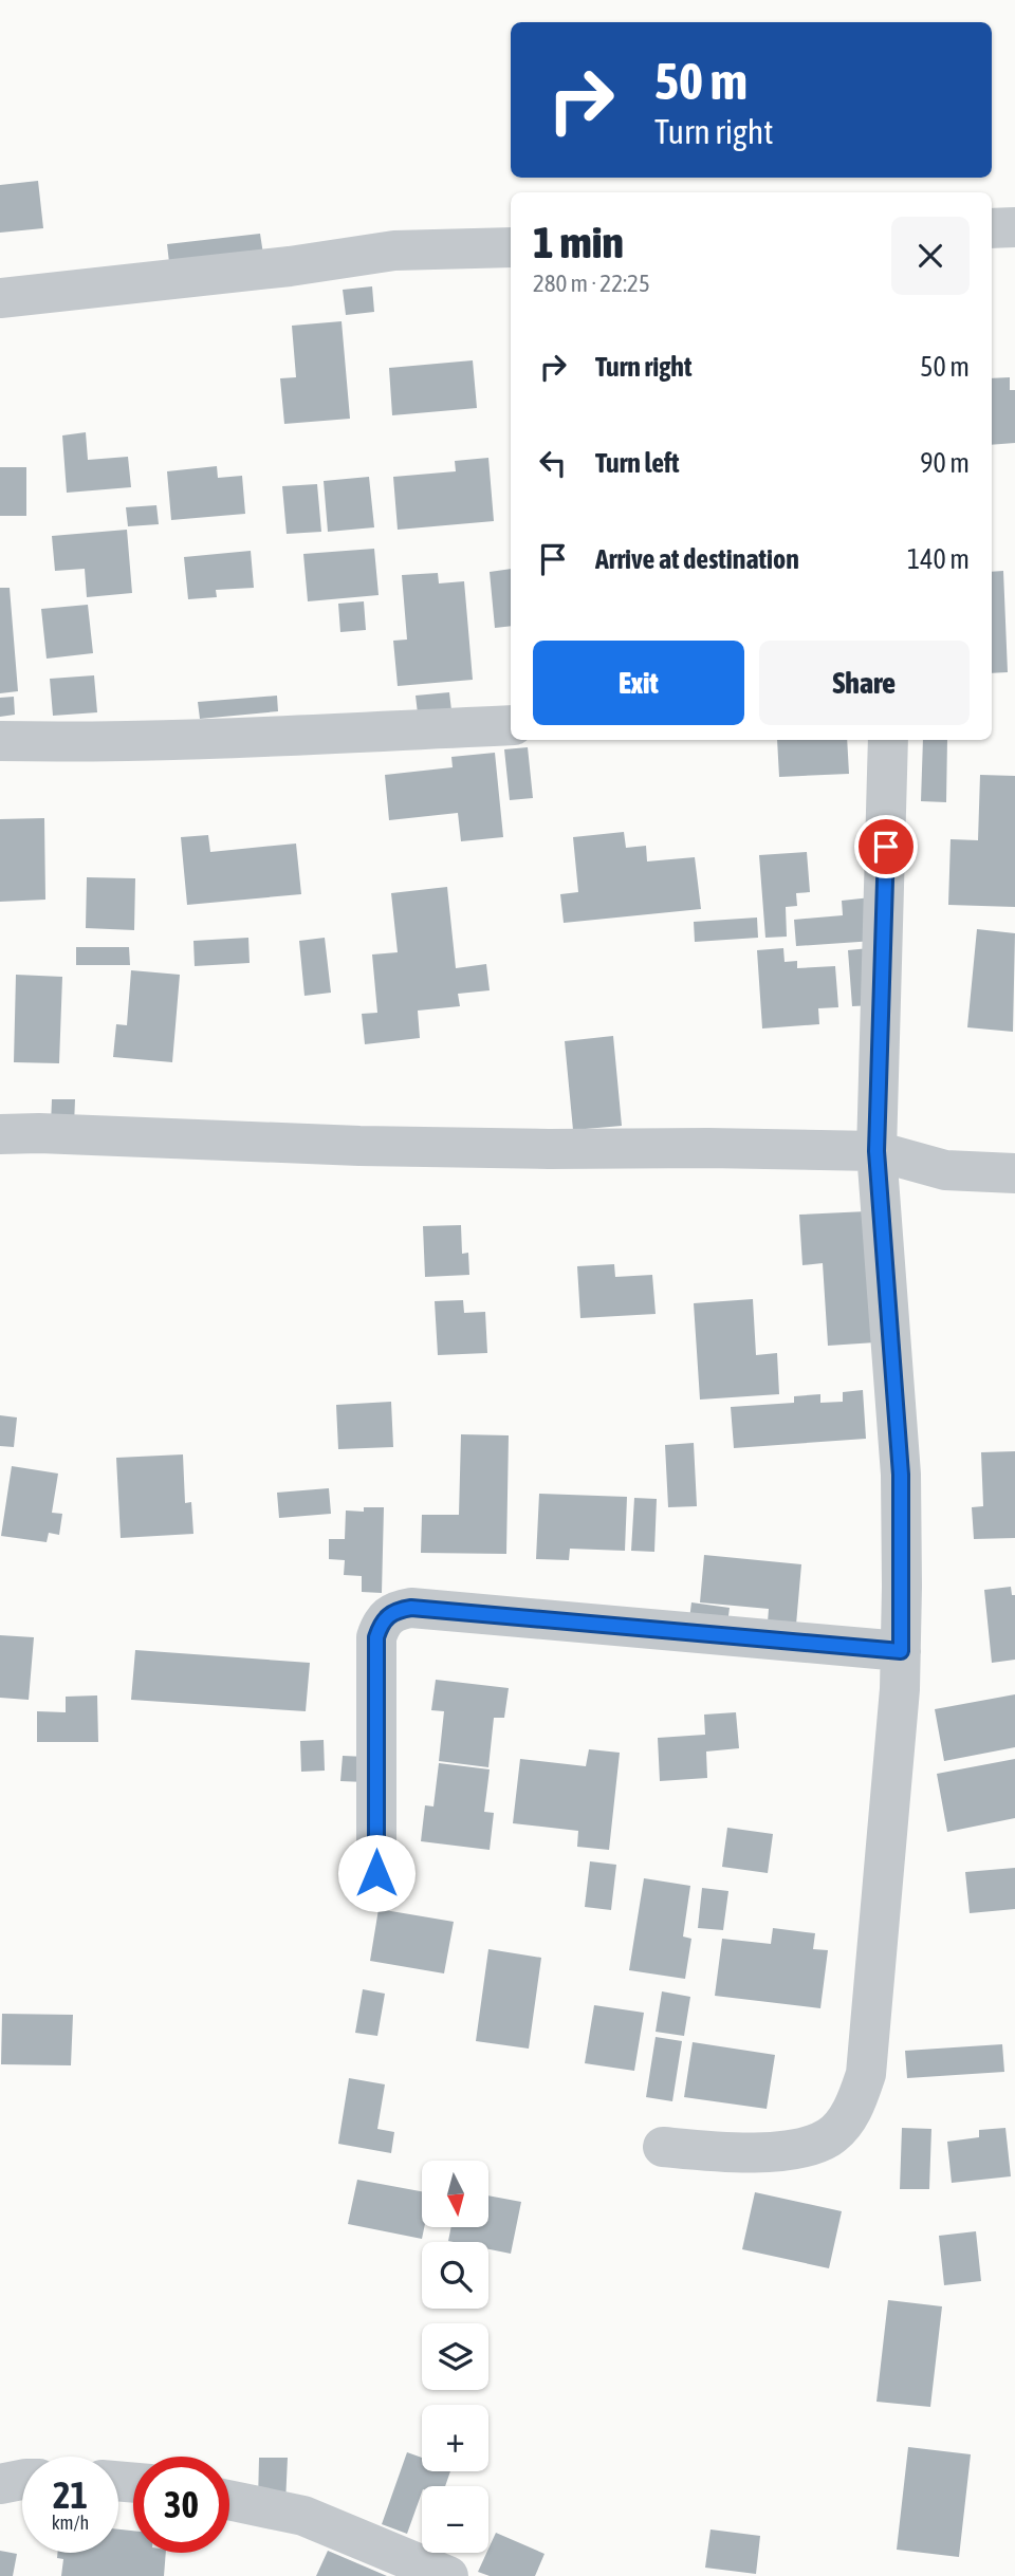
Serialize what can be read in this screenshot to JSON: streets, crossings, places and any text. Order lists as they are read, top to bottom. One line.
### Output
{"north":"bottom","page":{"turn":["50 m","Turn right"],"heading":["1 min","280 m · 22:25"],"list":[{"name":"Turn right","value":"50 m"},{"name":"Turn left","value":"90 m"},{"name":"Arrive at destination","value":"140 m"}],"buttons":["Exit","Share"],"map_buttons":["+","−"],"speed":"21 km/h","limit":"30"}}
